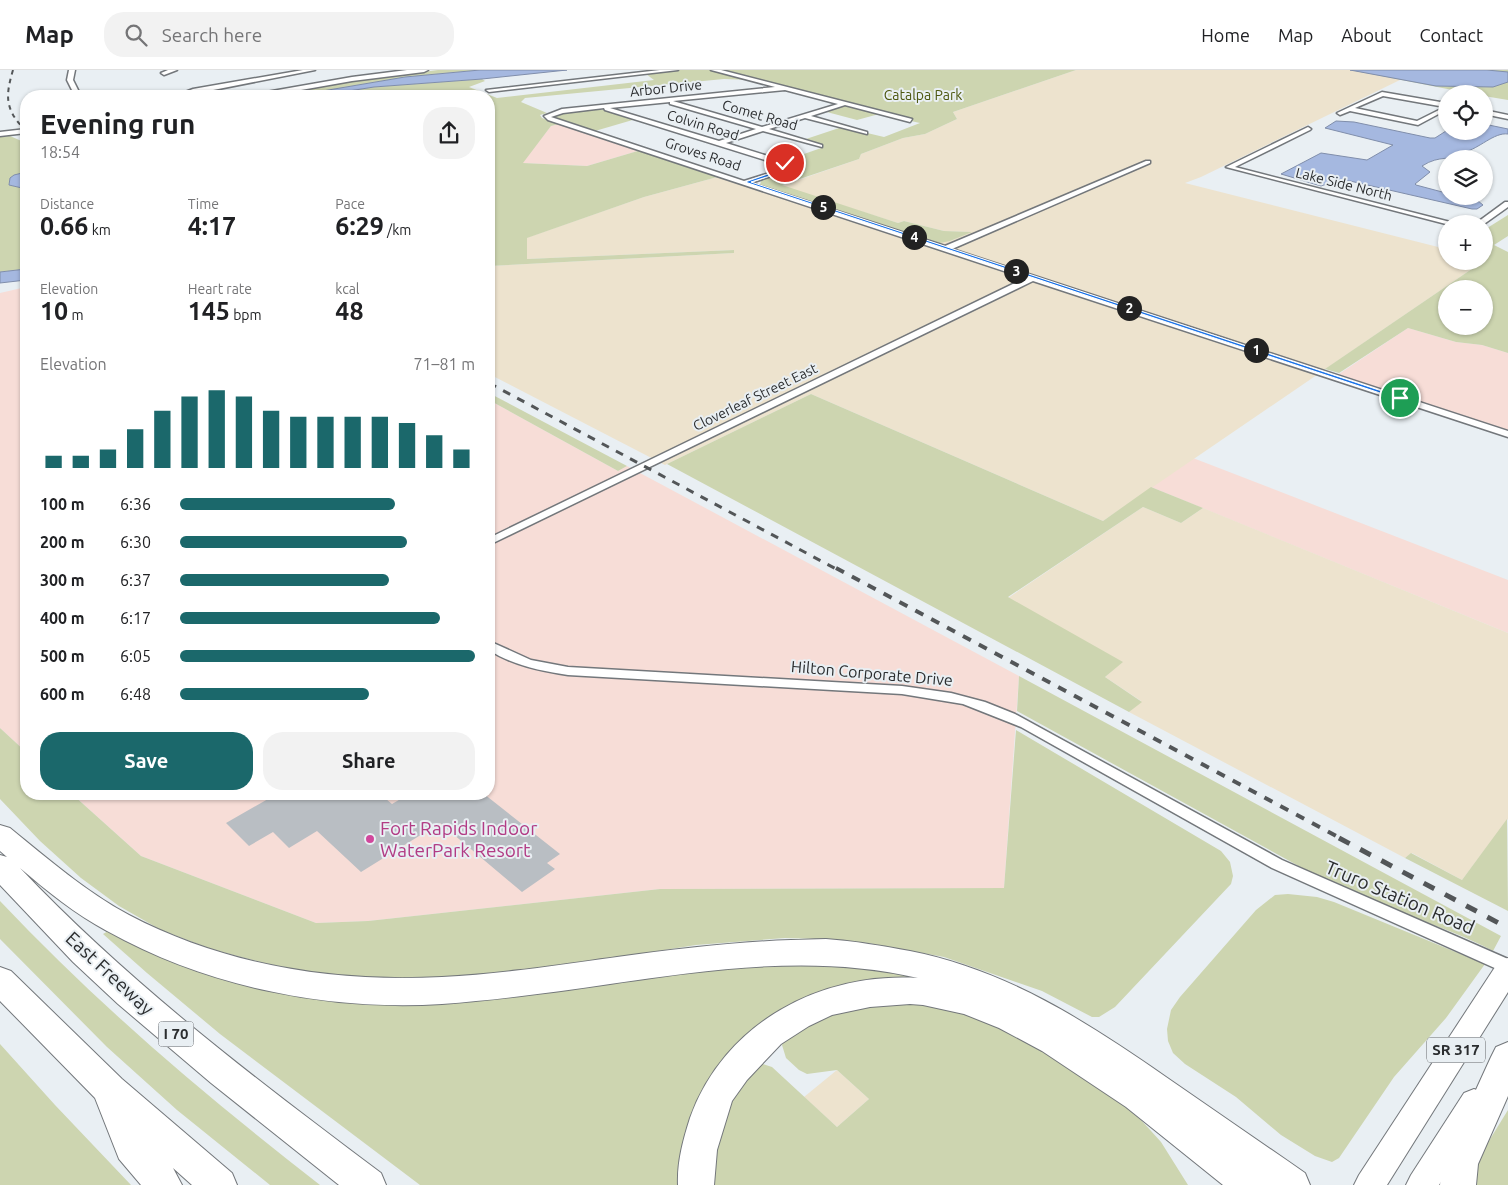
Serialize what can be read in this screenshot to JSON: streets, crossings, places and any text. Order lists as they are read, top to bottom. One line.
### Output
{"streets":{"highway":["East Freeway","I 70"],"main road":["SR 317"],"street":["Arbor Drive","Comet Road","Colvin Road","Groves Road","Lake Side North","Cloverleaf Street East","Hilton Corporate Drive","Truro Station Road"]},"crossings":[["Arbor Drive","Comet Road"],["Arbor Drive","Colvin Road"],["Arbor Drive","Groves Road"],["Colvin Road","Groves Road"],["Groves Road","Cloverleaf Street East"],["Hilton Corporate Drive","Truro Station Road"],["Truro Station Road","SR 317"]],"parks":["Catalpa Park"],"places":["Fort Rapids Indoor WaterPark Resort"],"page":{"header":"Map","search":"Search here","nav":["Home","Map","About","Contact"],"map_buttons":["+","−"],"heading":["Evening run","18:54"],"stats":[["Distance","0.66 km"],["Time","4:17"],["Pace","6:29 /km"],["Elevation","10 m"],["Heart rate","145 bpm"],["kcal","48"]],"pins":["5","4","3","2","1"],"chart":["Elevation","71–81 m"],"list":[{"name":"100 m","note":"6:36"},{"name":"200 m","note":"6:30"},{"name":"300 m","note":"6:37"},{"name":"400 m","note":"6:17"},{"name":"500 m","note":"6:05"},{"name":"600 m","note":"6:48"}],"buttons":["Save","Share"]}}
